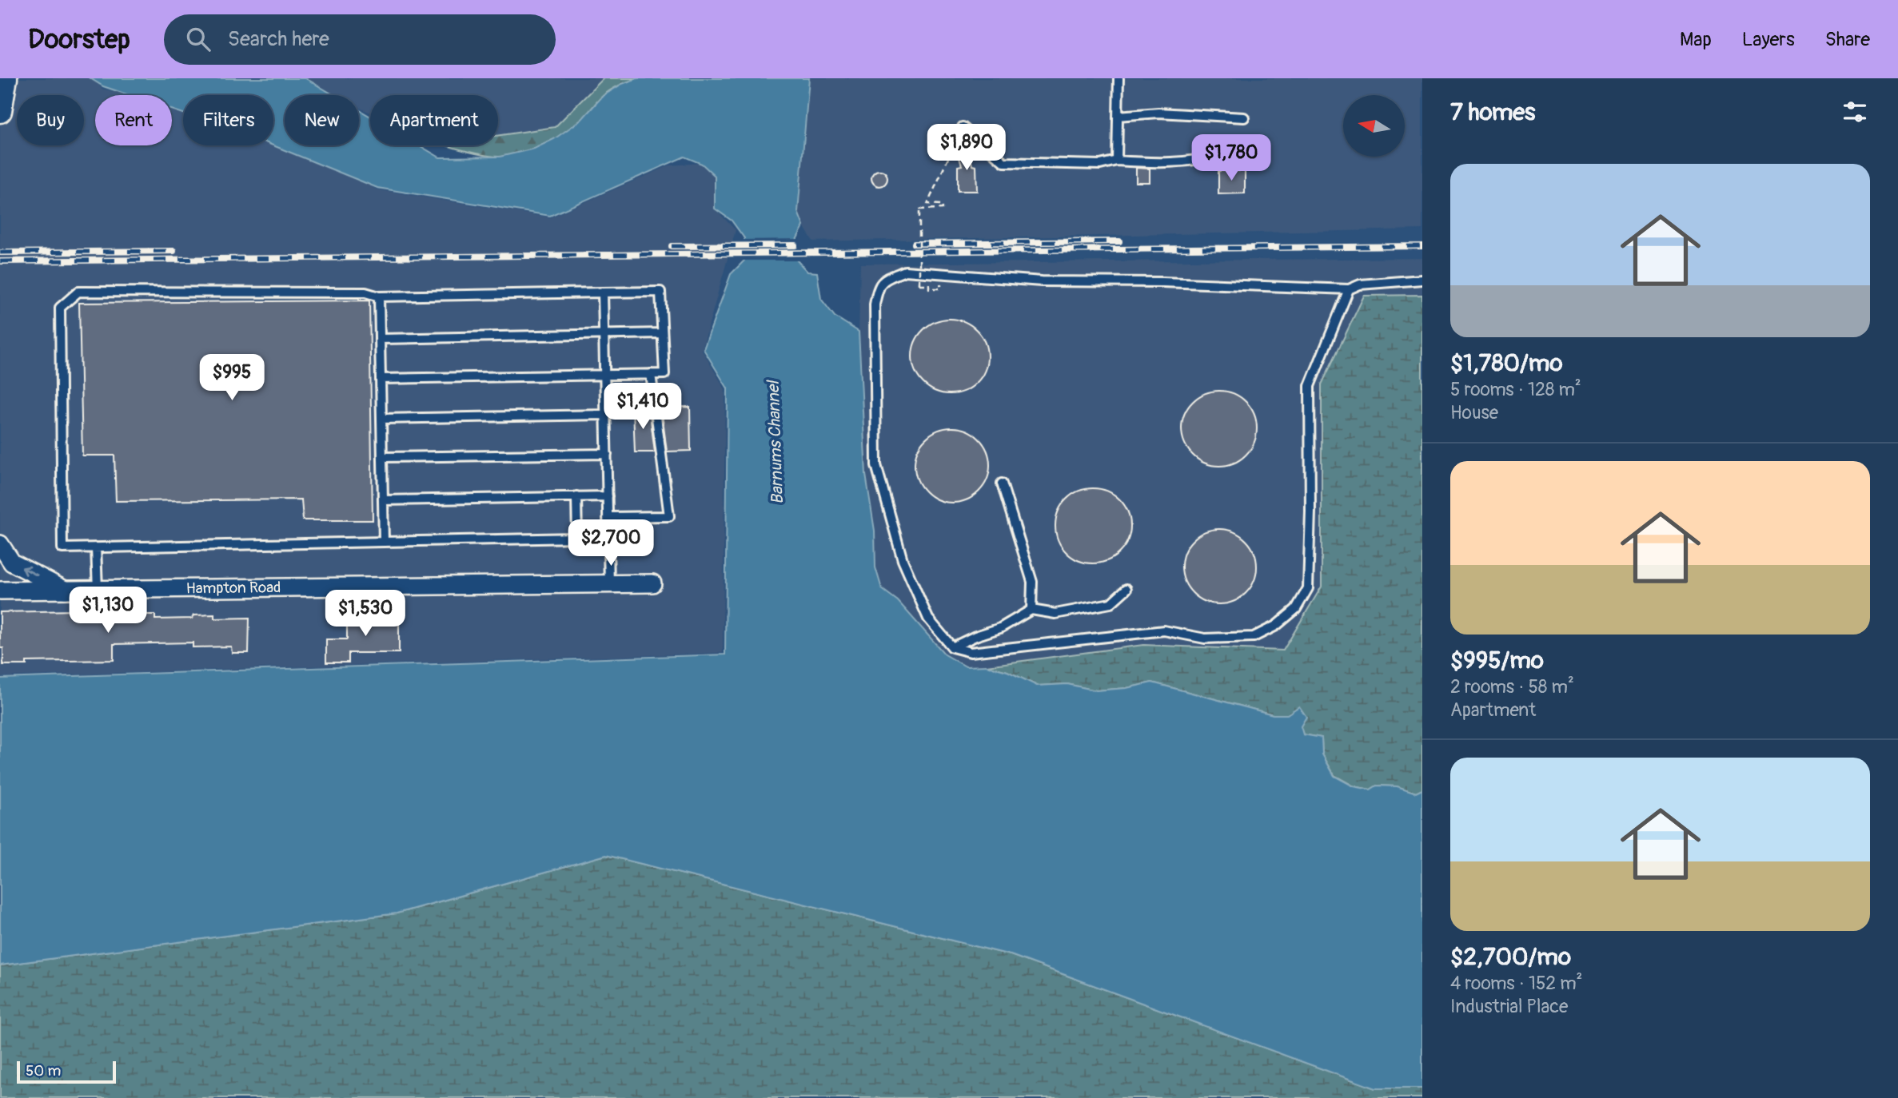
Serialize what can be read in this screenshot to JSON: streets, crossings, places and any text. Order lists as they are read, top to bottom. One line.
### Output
{"streets":{"street":["Hampton Road"]},"water":["Barnums Channel"],"scale_bar":"50 m","north":"left","page":{"header":"Doorstep","search":"Search here","nav":["Map","Layers","Share"],"heading":"7 homes","chip":["Buy","Rent","Filters","New","Apartment"],"price":["$1,890","$1,780","$995","$1,410","$2,700","$1,130","$1,530"],"list":[{"name":"$1,780/mo","note":"5 rooms · 128 m² · House"},{"name":"$995/mo","note":"2 rooms · 58 m² · Apartment"},{"name":"$2,700/mo","note":"4 rooms · 152 m² · Industrial Place"}],"scale":"50 m"}}
